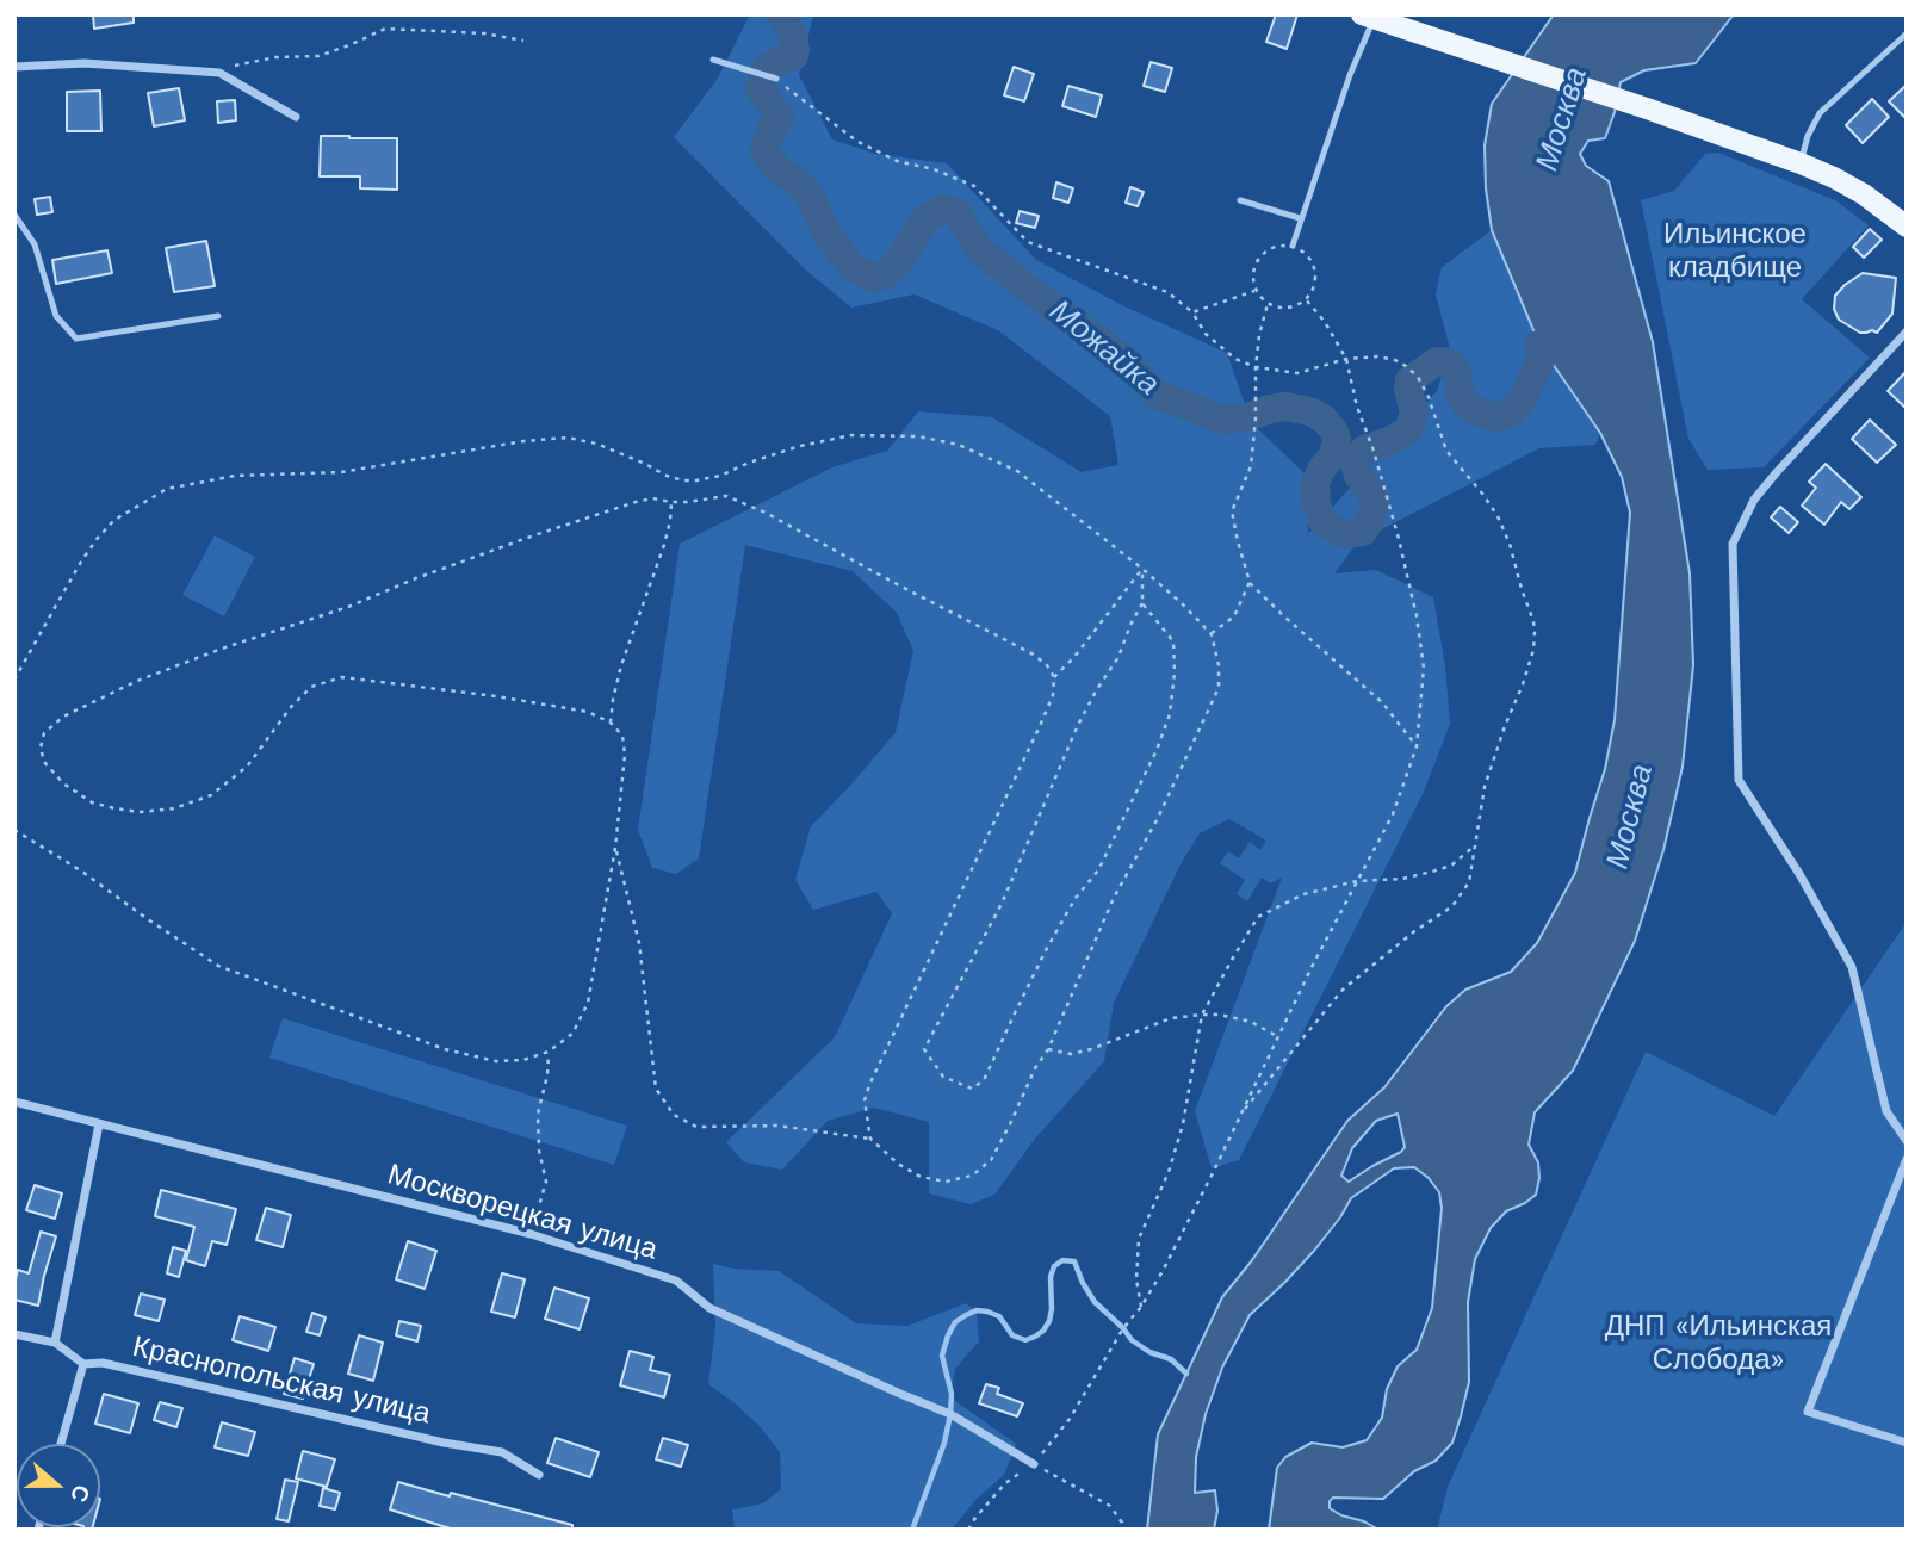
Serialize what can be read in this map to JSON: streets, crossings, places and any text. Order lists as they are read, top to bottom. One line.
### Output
{"streets":{"street":["Москворецкая улица","Краснопольская улица"]},"water":["Москва","Можайка"],"parks":["Ильинское кладбище","ДНП «Ильинская Слобода»"],"north":"right"}
